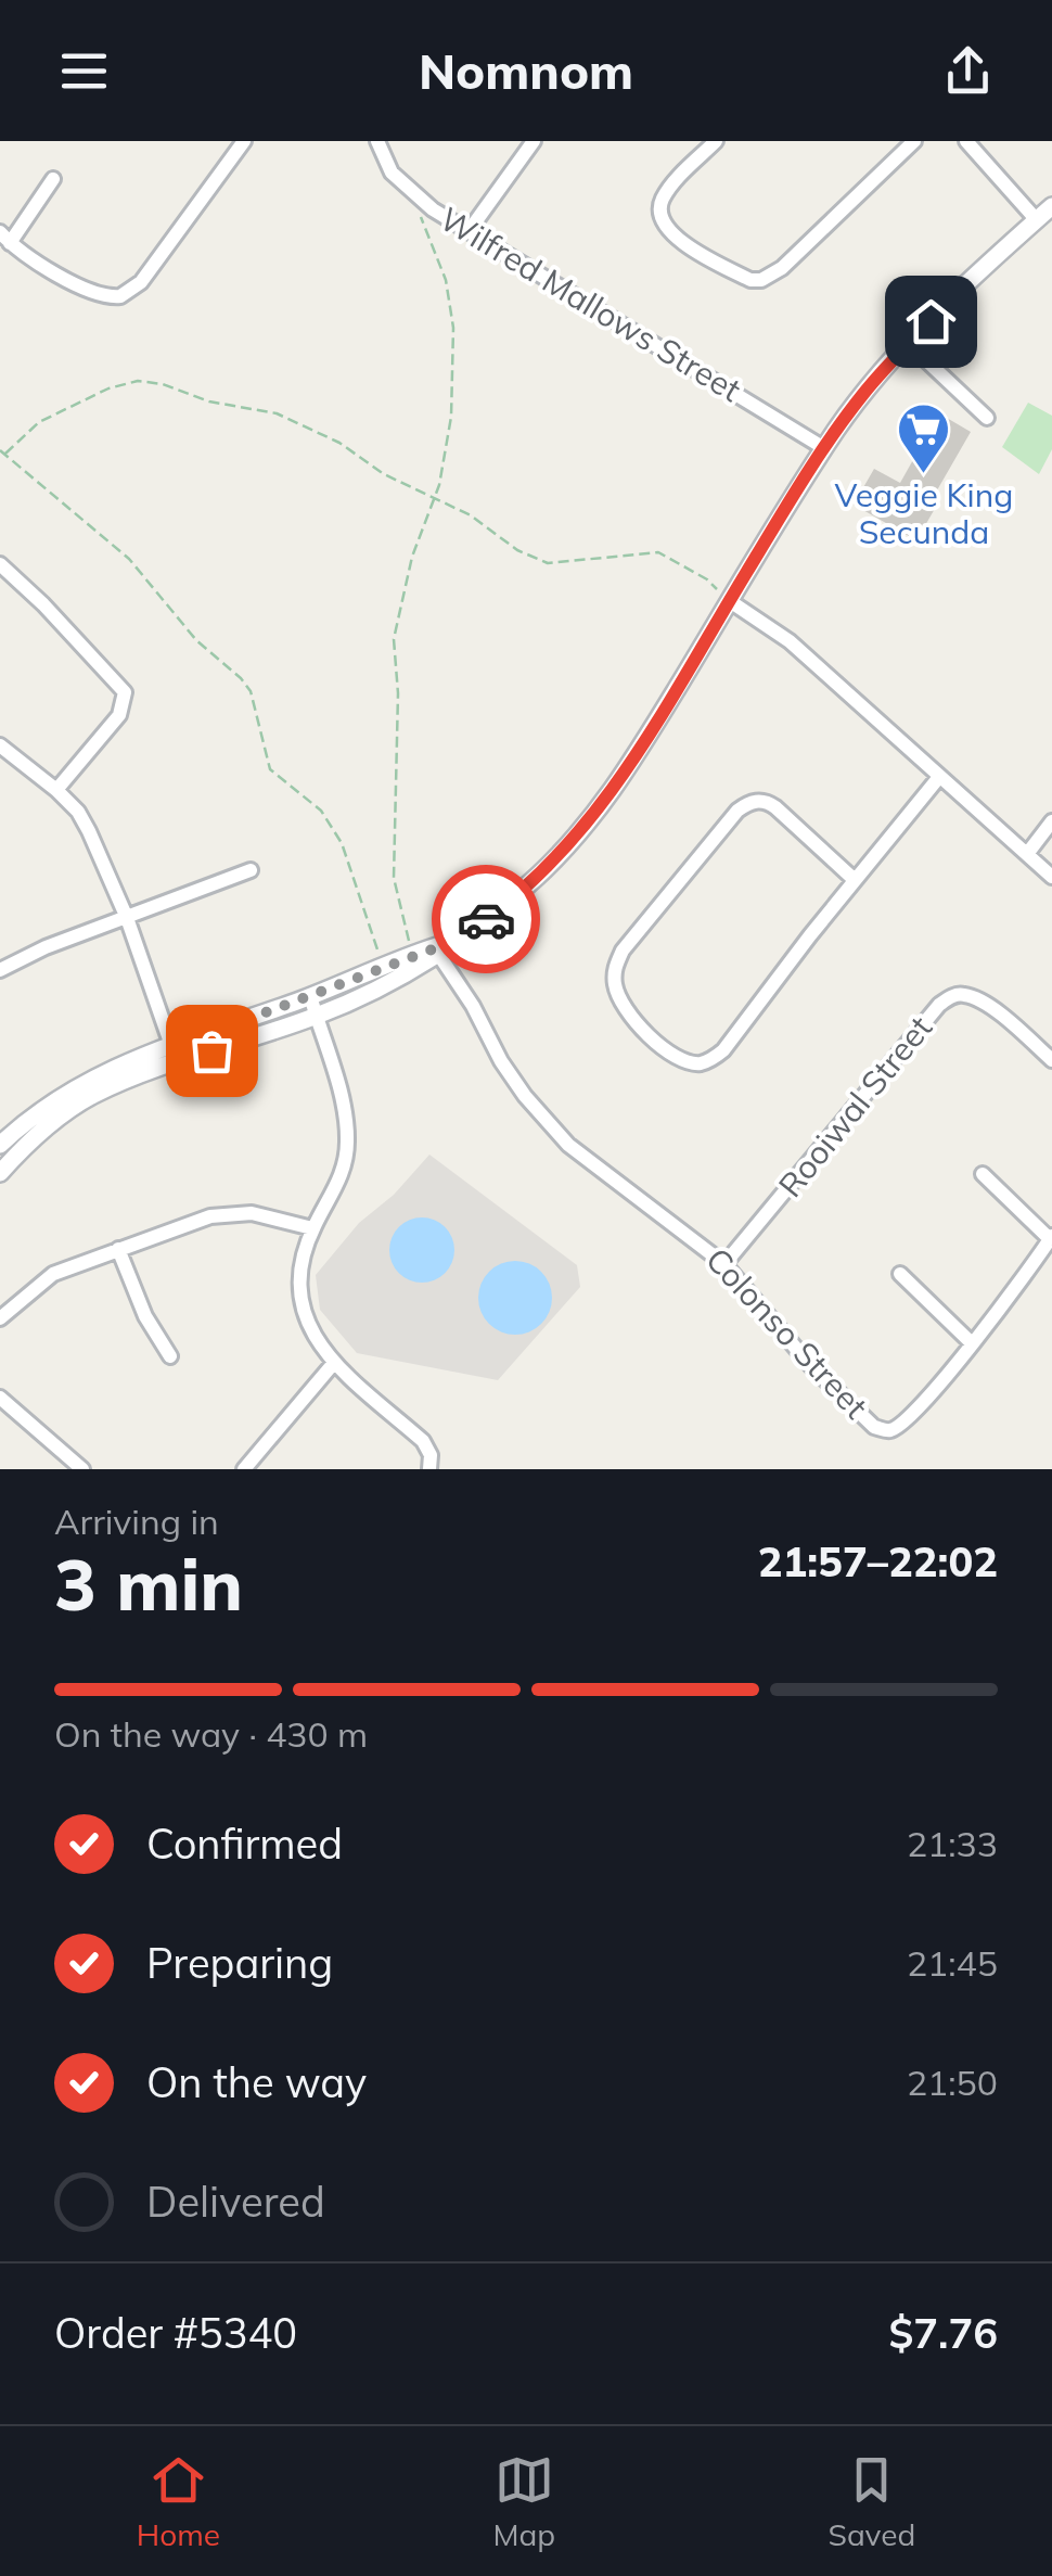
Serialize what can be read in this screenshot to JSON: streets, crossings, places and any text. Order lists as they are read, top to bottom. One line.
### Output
{"streets":{"street":["Wilfred Mallows Street","Rooiwal Street","Colonso Street"]},"crossings":[["Rooiwal Street","Colonso Street"]],"places":{"supermarket":["Veggie King Secunda"]},"page":{"header":"Nomnom","heading":["3 min","Arriving in","21:57–22:02"],"panel":["Order #5340","$7.76"],"bar":"On the way · 430 m","list":[["Confirmed","21:33"],["Preparing","21:45"],["On the way","21:50"],"Delivered"],"tabs":["Home","Map","Saved"]}}
